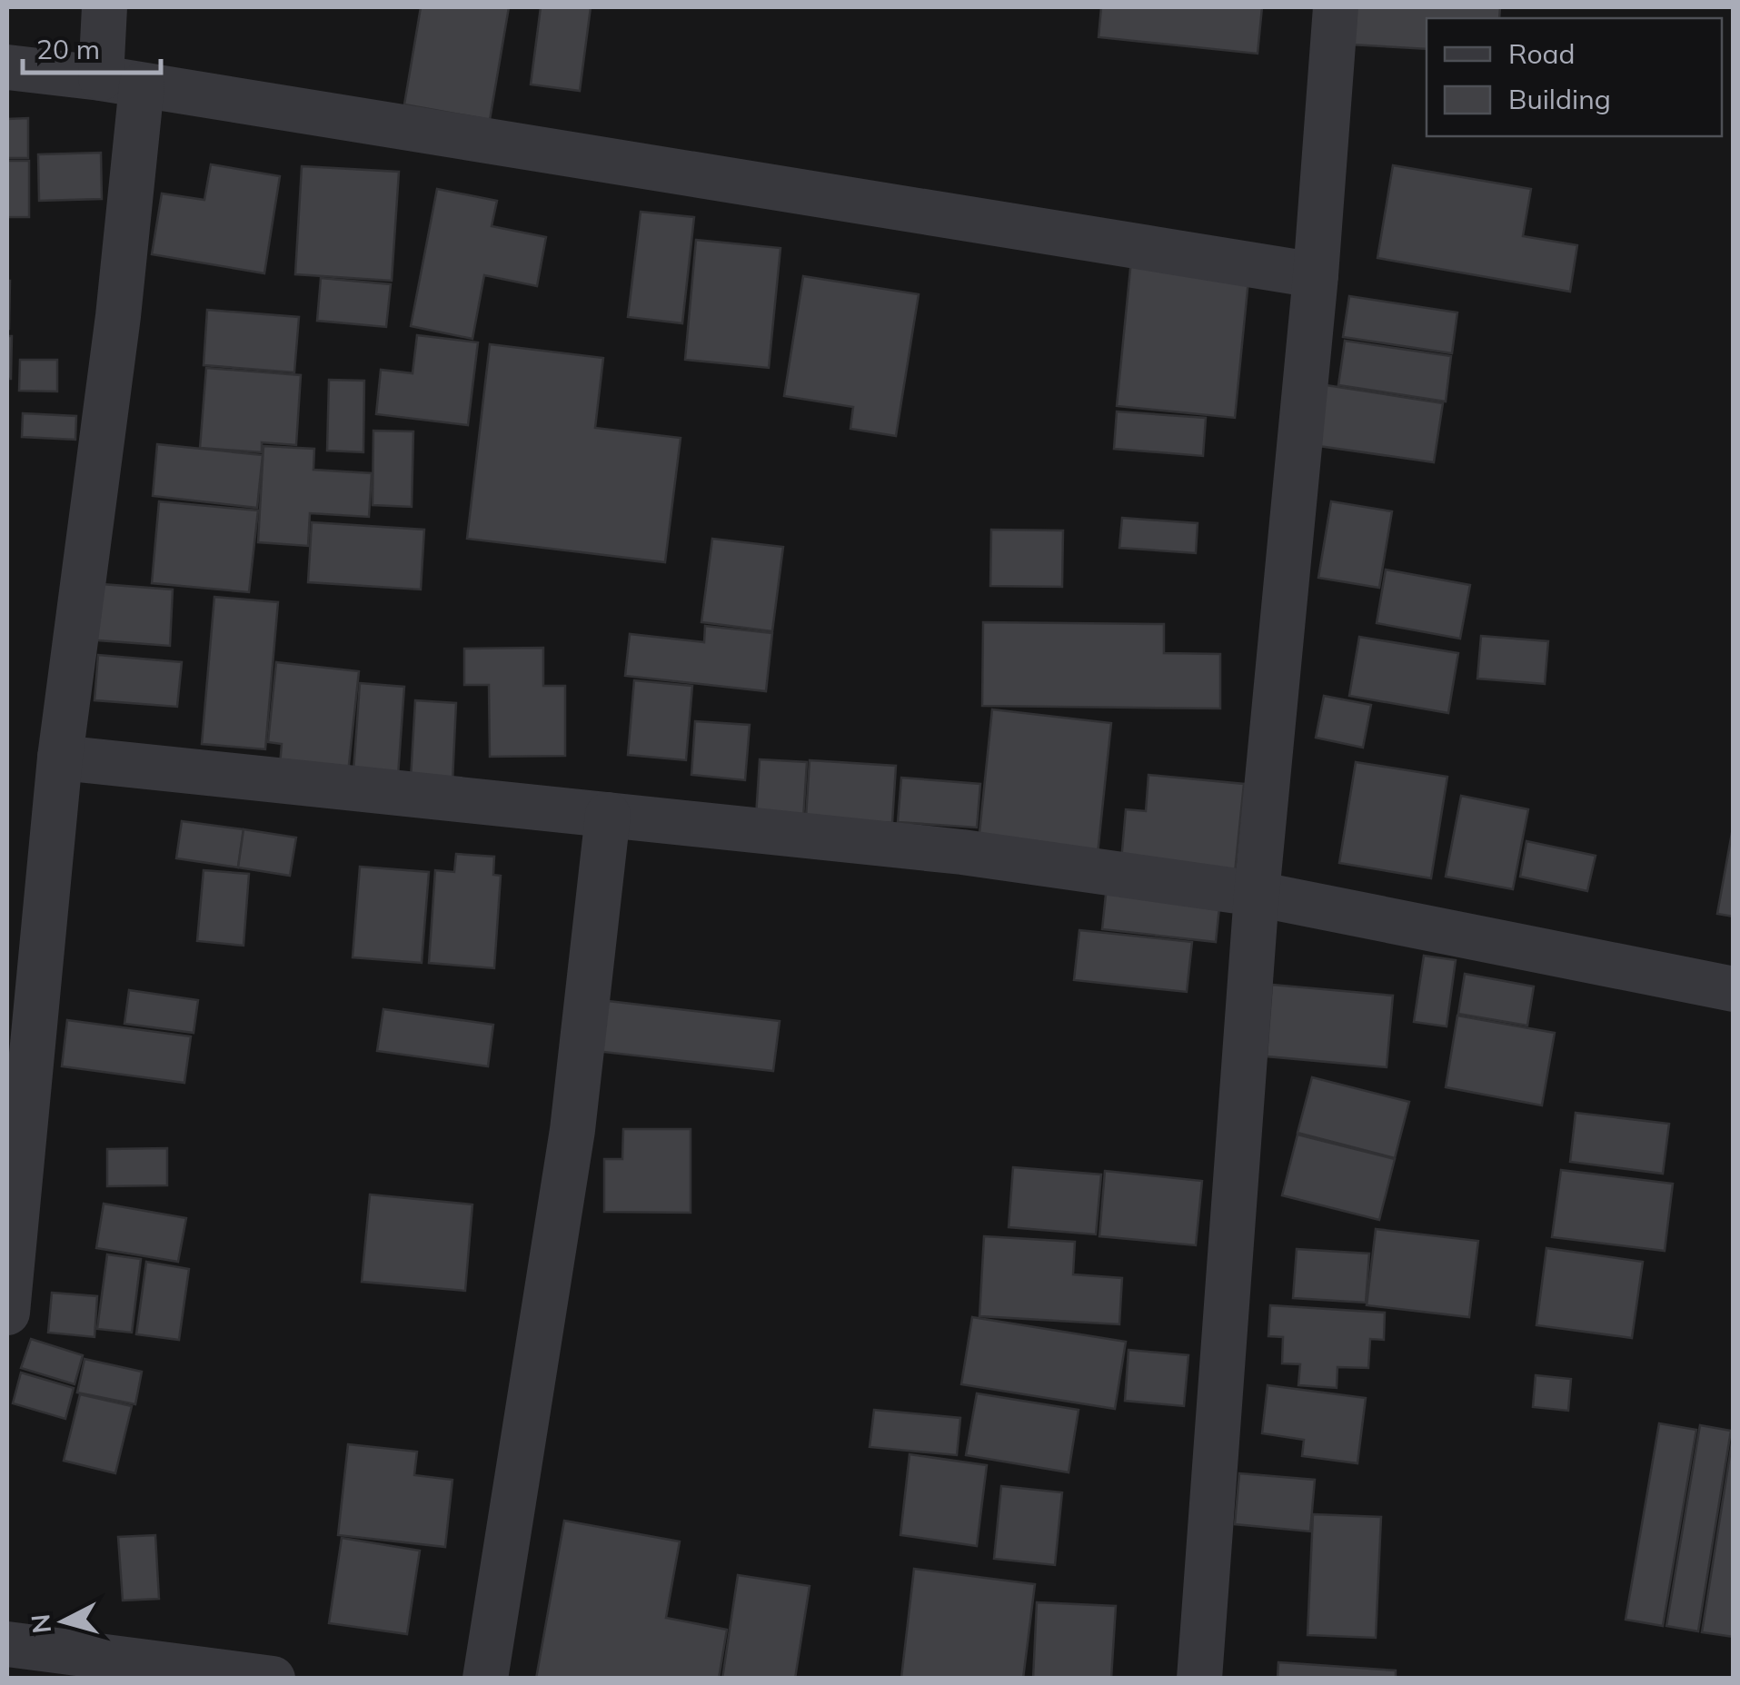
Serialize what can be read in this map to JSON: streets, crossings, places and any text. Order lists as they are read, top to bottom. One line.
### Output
{"legend":["Road","Building"],"scale_bar":"20 m","north":"left"}
